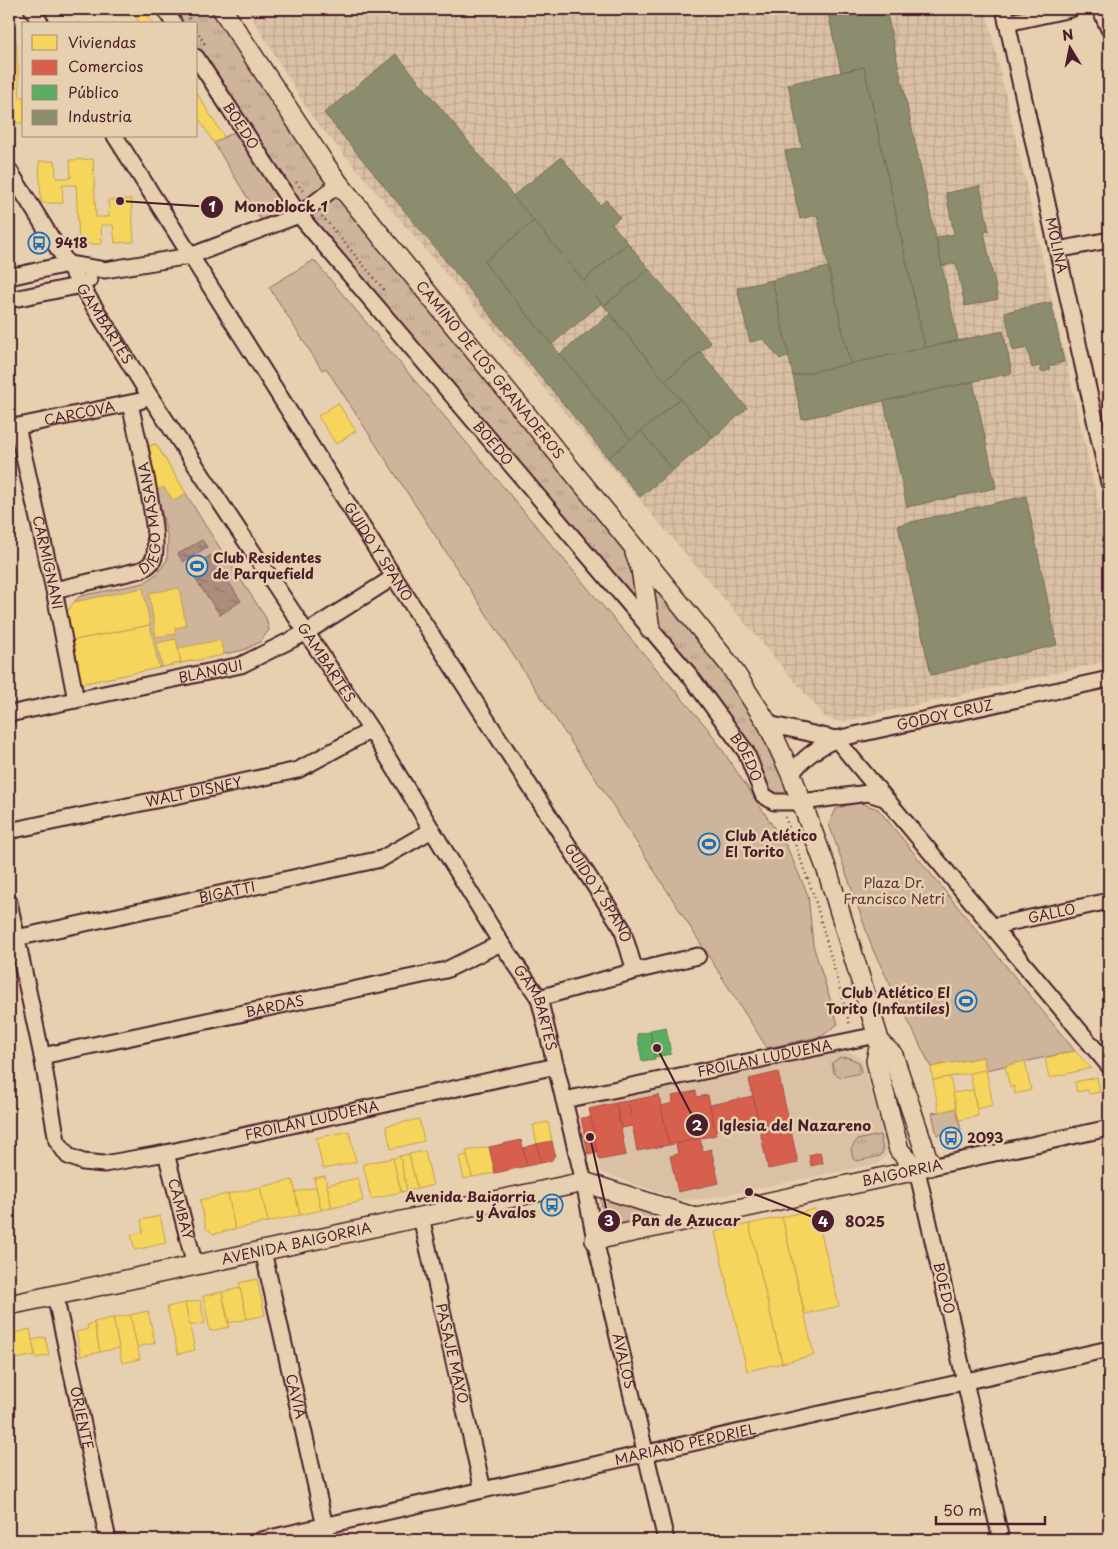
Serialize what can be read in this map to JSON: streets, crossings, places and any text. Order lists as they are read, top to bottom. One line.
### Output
{"streets":{"main road":["BOEDO","CAMINO DE LOS GRANADEROS","BAIGORRIA","AVENIDA BAIGORRIA"],"street":["MOLINA","GAMBARTES","CARCOVA","DIEGO MASANA","GUIDO Y SPANO","CARMIGNANI","BLANQUI","GODOY CRUZ","WALT DISNEY","BIGATTI","GALLO","BARDAS","FROILÁN LUDUEÑA","CAMBAY","PASAJE MAYO","ÁVALOS","CAVIA","ORIENTE","MARIANO PERDRIEL"]},"crossings":[["BOEDO","CAMINO DE LOS GRANADEROS"],["BOEDO","GODOY CRUZ"],["BOEDO","FROILÁN LUDUEÑA"],["BOEDO","BAIGORRIA"],["BOEDO","MARIANO PERDRIEL"],["GAMBARTES","CARCOVA"],["GAMBARTES","BLANQUI"],["GAMBARTES","WALT DISNEY"],["GAMBARTES","BIGATTI"],["GAMBARTES","BARDAS"],["GAMBARTES","FROILÁN LUDUEÑA"],["GAMBARTES","AVENIDA BAIGORRIA"],["GAMBARTES","ÁVALOS"],["CAMINO DE LOS GRANADEROS","GODOY CRUZ"],["CARCOVA","DIEGO MASANA"],["CARCOVA","CARMIGNANI"],["DIEGO MASANA","CARMIGNANI"],["GUIDO Y SPANO","BLANQUI"],["CARMIGNANI","BLANQUI"],["BARDAS","FROILÁN LUDUEÑA"],["FROILÁN LUDUEÑA","CAMBAY"],["BAIGORRIA","ÁVALOS"],["CAMBAY","AVENIDA BAIGORRIA"],["AVENIDA BAIGORRIA","PASAJE MAYO"],["AVENIDA BAIGORRIA","ÁVALOS"],["AVENIDA BAIGORRIA","CAVIA"],["AVENIDA BAIGORRIA","ORIENTE"],["PASAJE MAYO","MARIANO PERDRIEL"],["ÁVALOS","MARIANO PERDRIEL"],["CAVIA","MARIANO PERDRIEL"]],"parks":["Plaza Dr. Francisco Netri"],"places":{"other":["Monoblock 1","Iglesia del Nazareno","Pan de Azucar","8025"],"bus stop":["9418","2093","Avenida Baigorria y Ávalos"],"sports":["Club Residentes de Parquefield","Club Atlético El Torito","Club Atlético El Torito (Infantiles)"]},"legend":["Viviendas","Comercios","Público","Industria"],"scale_bar":"50 m","north":"top"}
